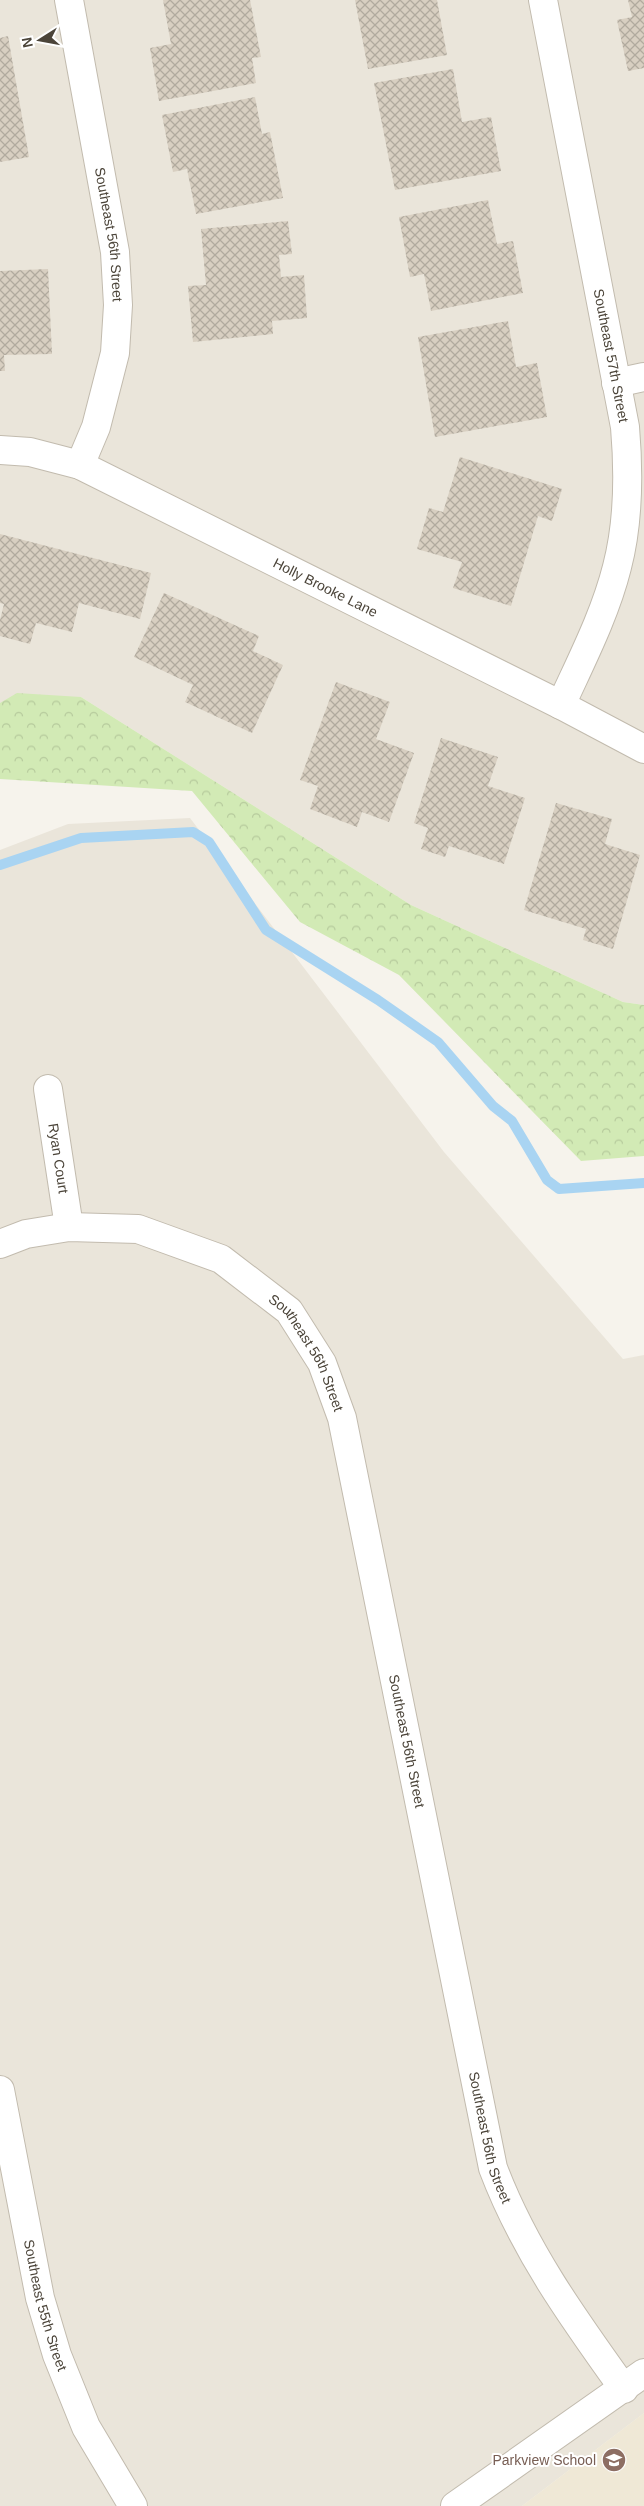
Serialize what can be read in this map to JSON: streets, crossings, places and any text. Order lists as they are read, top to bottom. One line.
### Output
{"streets":{"street":["Southeast 56th Street","Southeast 57th Street","Holly Brooke Lane","Ryan Court","Southeast 55th Street"]},"crossings":[["Southeast 56th Street","Holly Brooke Lane"],["Southeast 56th Street","Ryan Court"],["Southeast 57th Street","Holly Brooke Lane"]],"places":{"school or university":["Parkview School"]},"north":"left"}
